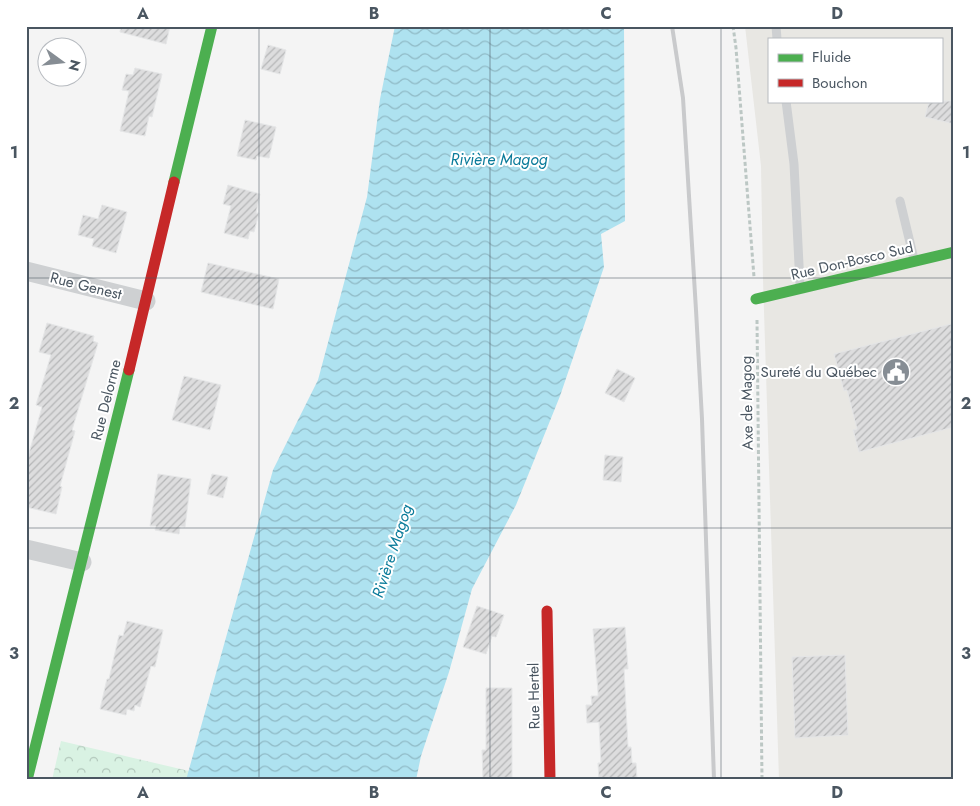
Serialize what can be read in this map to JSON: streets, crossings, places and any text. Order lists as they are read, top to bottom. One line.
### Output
{"streets":{"street":["Rue Don-Bosco Sud","Rue Genest","Rue Delorme","Rue Hertel"],"path":["Axe de Magog"]},"crossings":[["Rue Don-Bosco Sud","Axe de Magog"],["Rue Genest","Rue Delorme"]],"water":["Rivière Magog"],"places":{"public building":["Sureté du Québec"]},"legend":["Fluide","Bouchon"],"north":"right","grid":{"columns":["A","B","C","D"],"rows":["1","2","3"]}}
